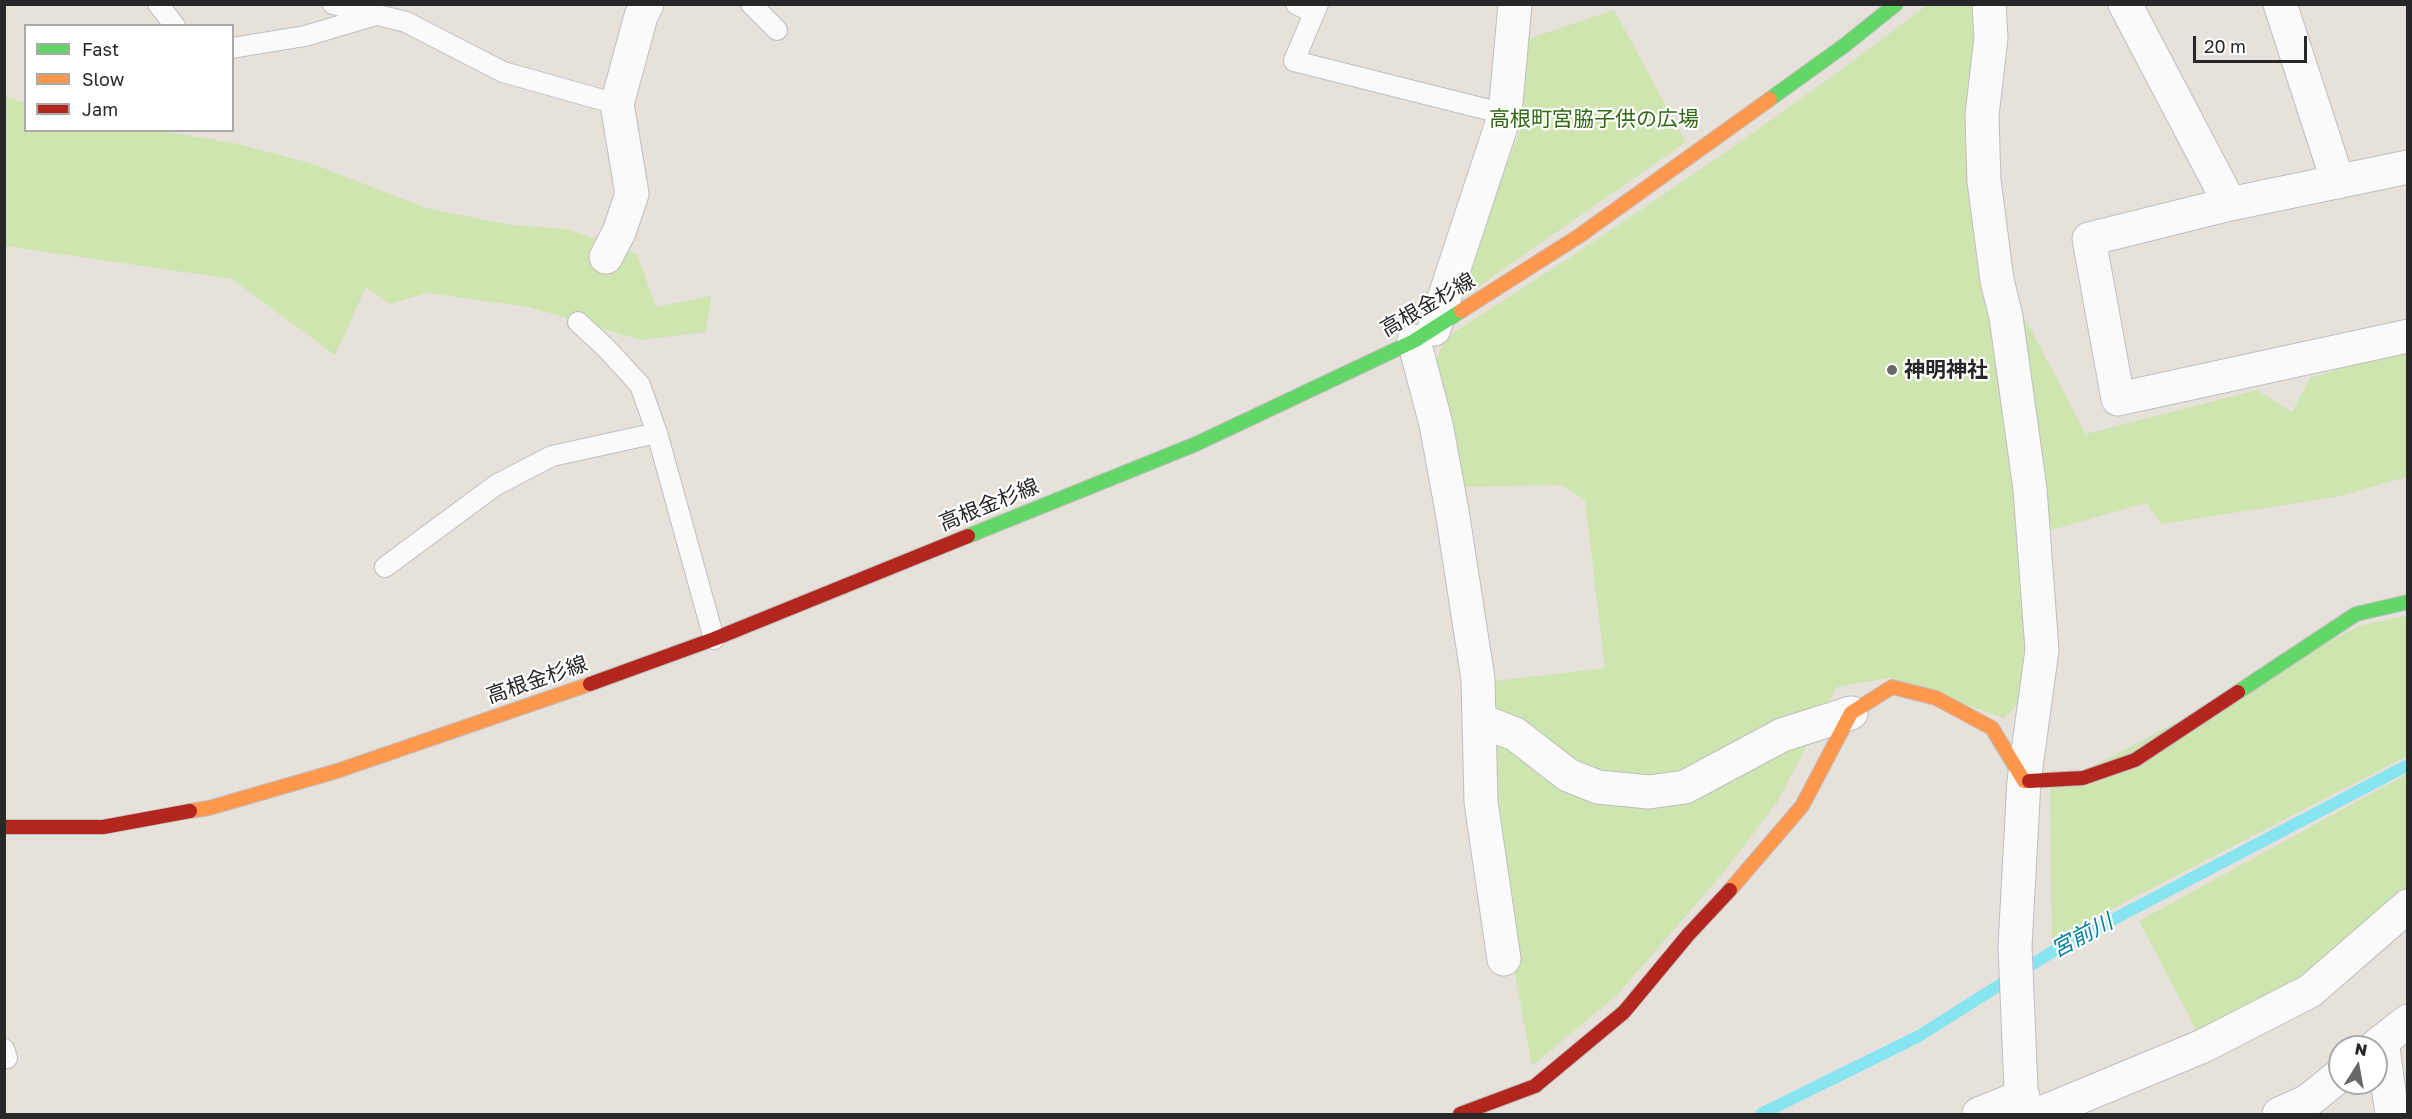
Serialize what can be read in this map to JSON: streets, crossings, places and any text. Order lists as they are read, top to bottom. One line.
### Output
{"streets":{"street":["高根金杉線"]},"water":["宮前川"],"parks":["高根町宮脇子供の広場"],"places":["神明神社"],"legend":["Fast","Slow","Jam"],"scale_bar":"20 m","north":"top"}
